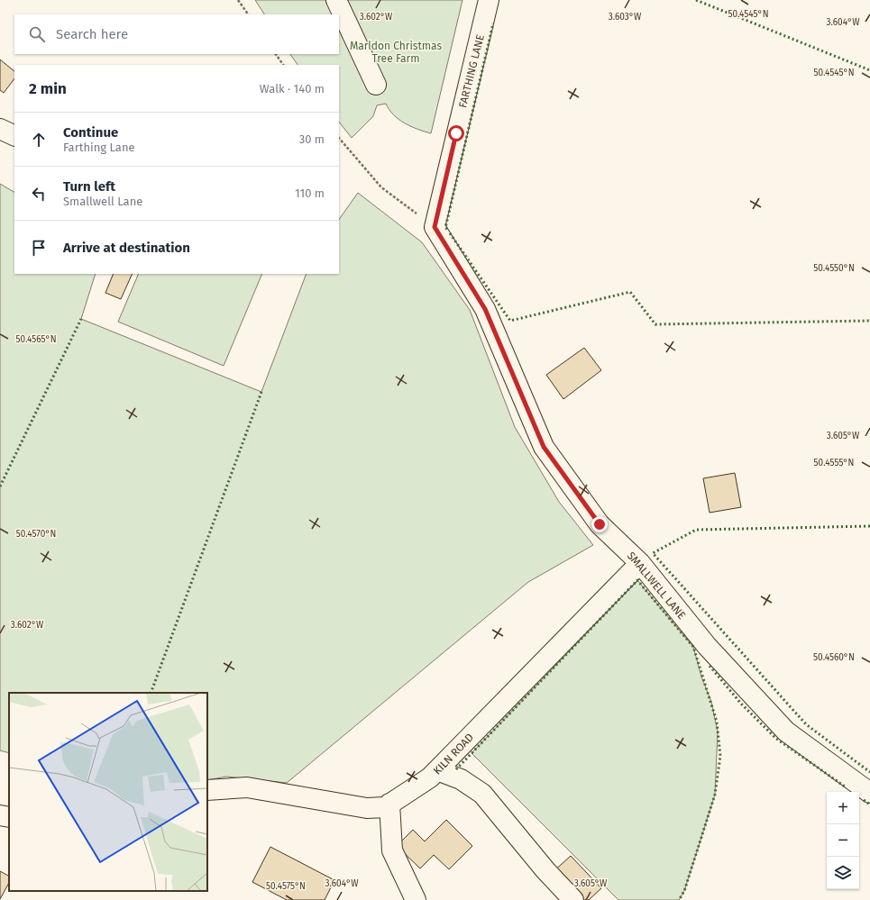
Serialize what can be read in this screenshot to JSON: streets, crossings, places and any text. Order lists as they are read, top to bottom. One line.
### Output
{"streets":{"street":["FARTHING LANE","SMALLWELL LANE","KILN ROAD"]},"crossings":[["FARTHING LANE","SMALLWELL LANE"],["SMALLWELL LANE","KILN ROAD"]],"parks":["Marldon Christmas Tree Farm"],"page":{"search":"Search here","heading":["2 min","Walk · 140 m"],"list":[["Continue","Farthing Lane","30 m"],["Turn left","Smallwell Lane","110 m"],"Arrive at destination"],"map_buttons":["+","−"]},"coordinates":["50.4545°N","3.602°W","3.603°W","3.604°W","50.4550°N","50.4565°N","3.605°W","50.4555°N","50.4570°N","50.4560°N","50.4575°N"]}
